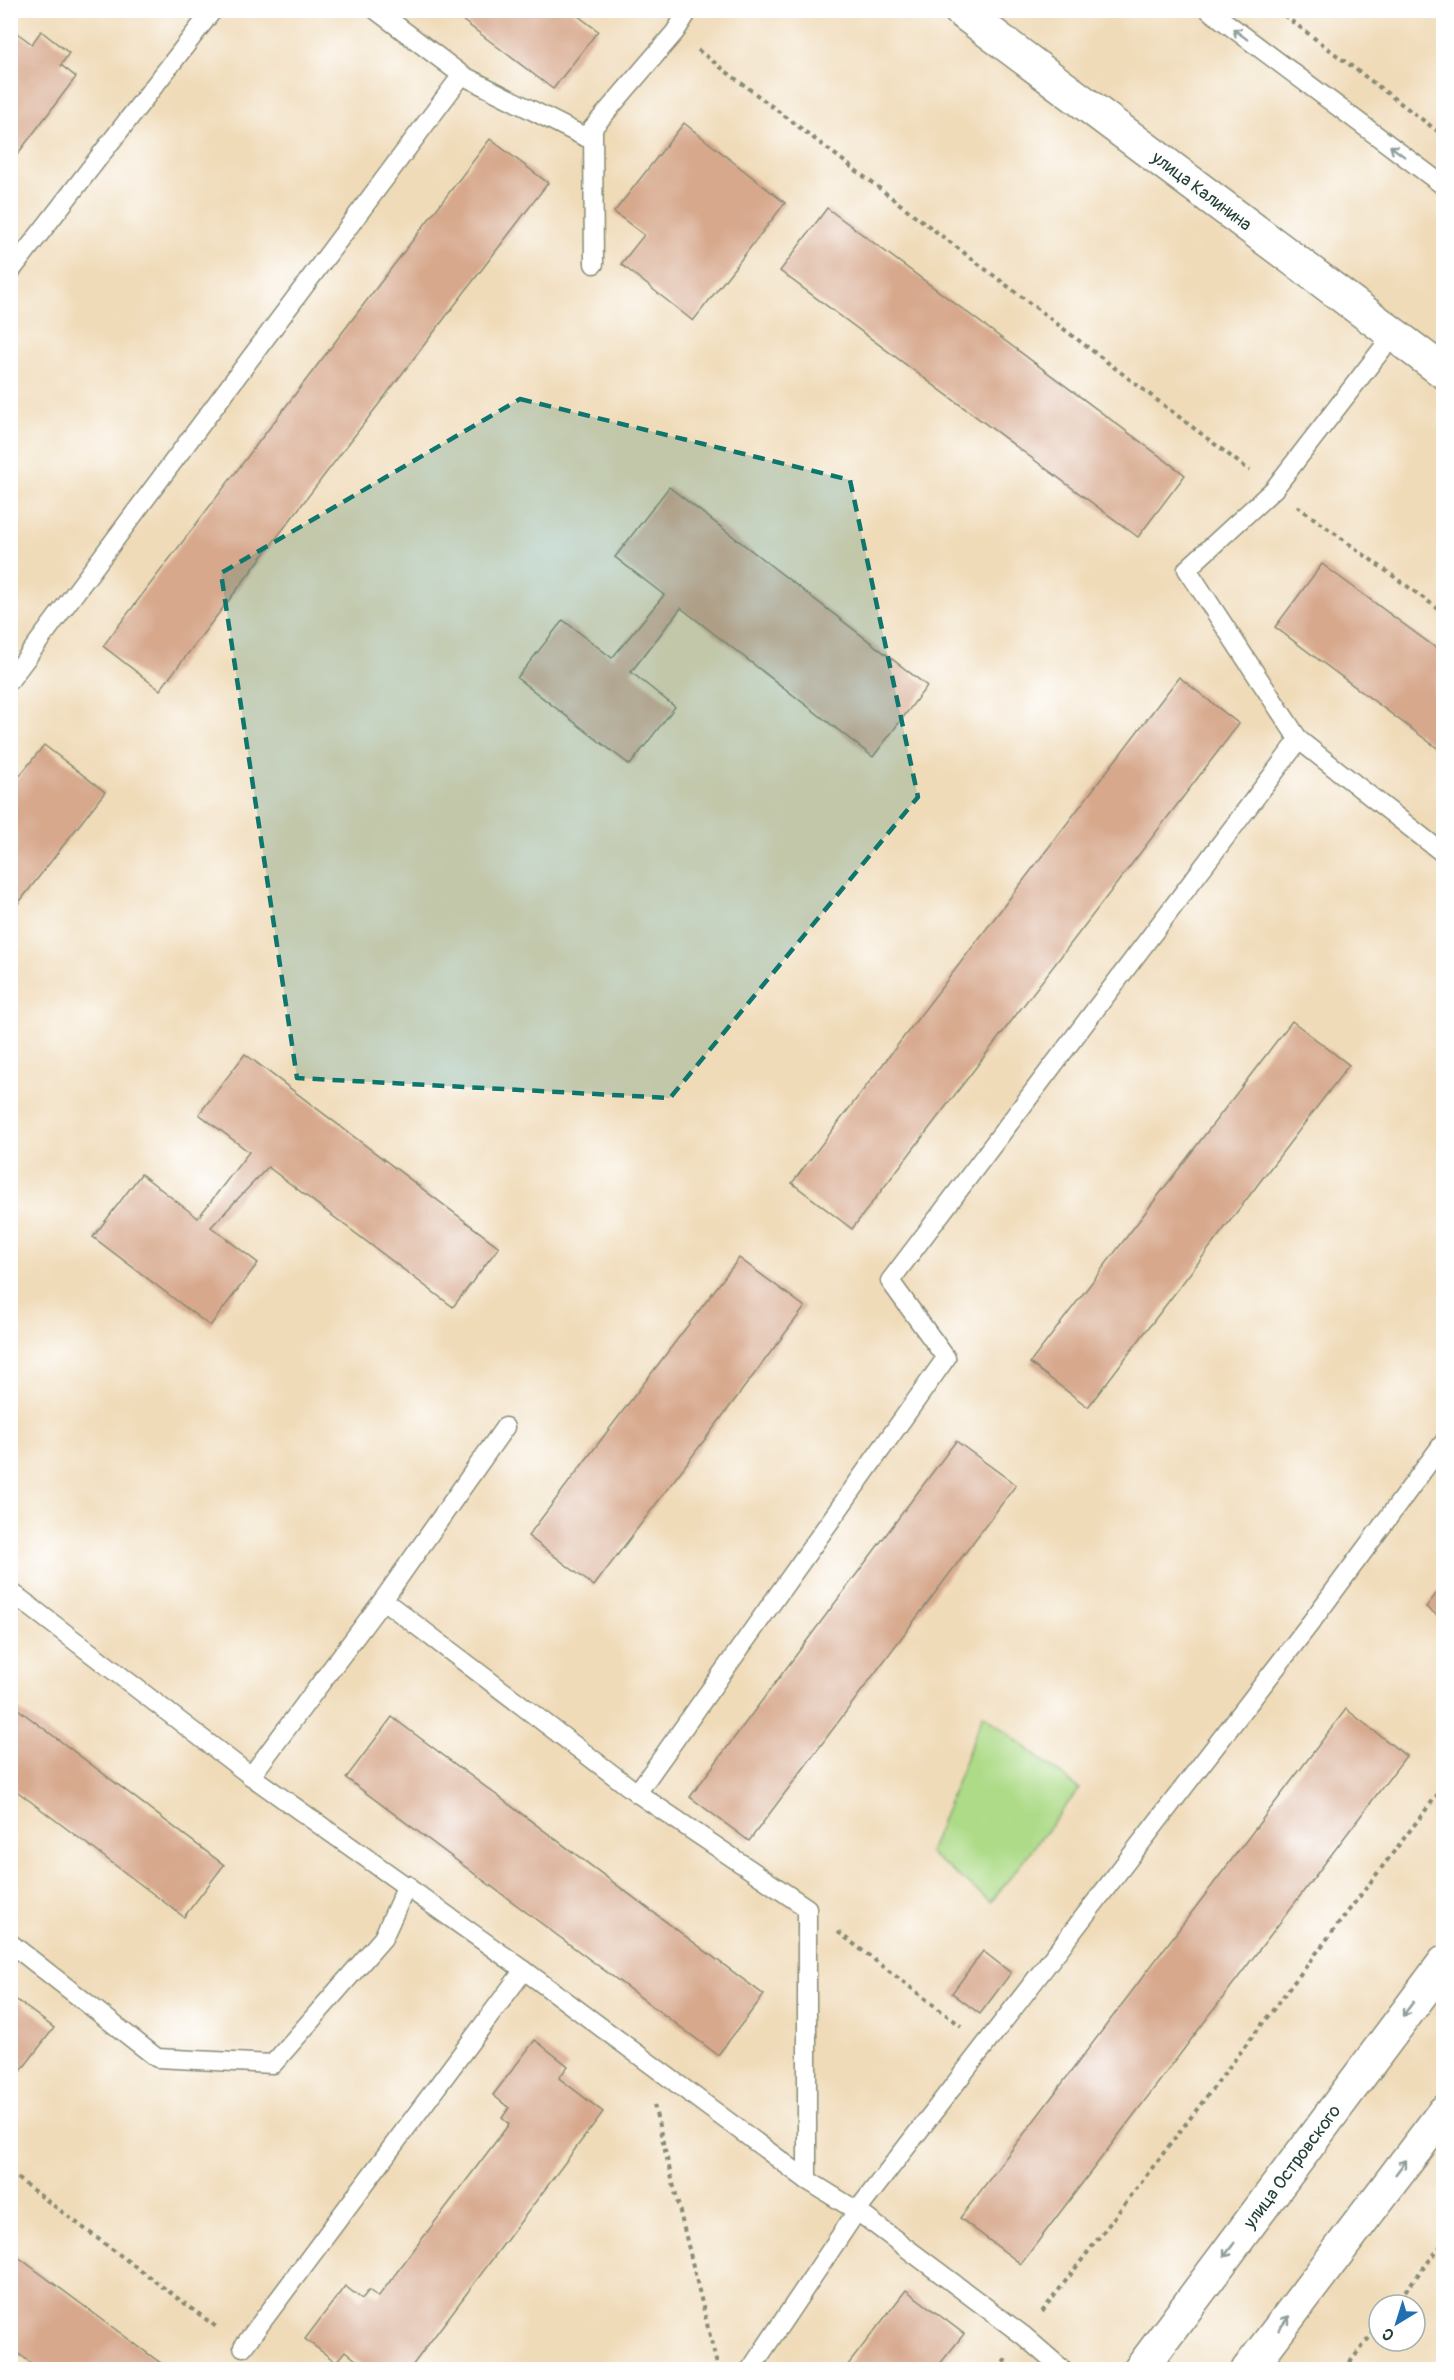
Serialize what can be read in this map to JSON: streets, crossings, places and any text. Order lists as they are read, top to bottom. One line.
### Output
{"streets":{"main road":["улица Калинина","улица Островского"]},"north":"bottom left"}
